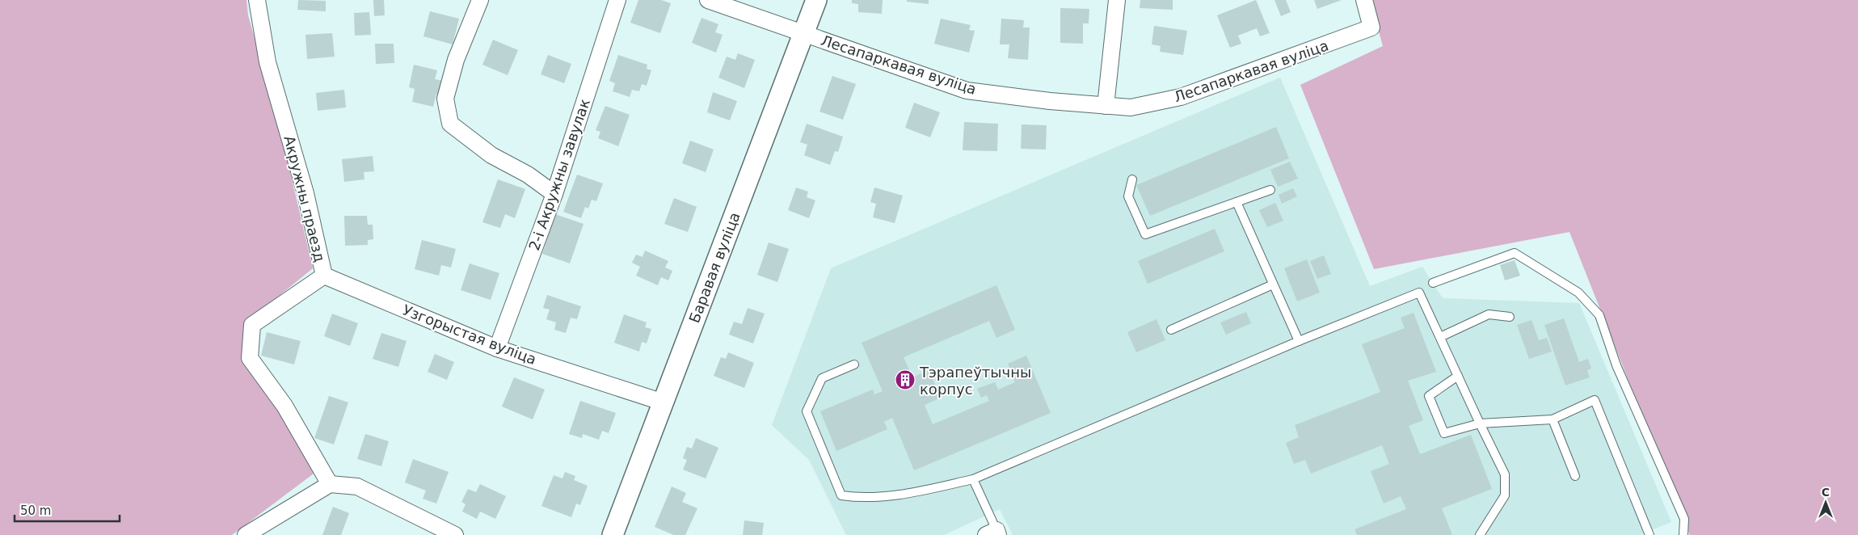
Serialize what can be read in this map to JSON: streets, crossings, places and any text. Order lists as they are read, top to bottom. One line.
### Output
{"streets":{"street":["Лесапаркавая вуліца","2-і Акружны завулак","Акружны праезд","Баравая вуліца","Узгорыстая вуліца"]},"crossings":[["Лесапаркавая вуліца","Баравая вуліца"],["2-і Акружны завулак","Узгорыстая вуліца"],["Акружны праезд","Узгорыстая вуліца"],["Баравая вуліца","Узгорыстая вуліца"]],"places":{"building":["Тэрапеўтычны корпус"]},"scale_bar":"50 m","north":"top"}
